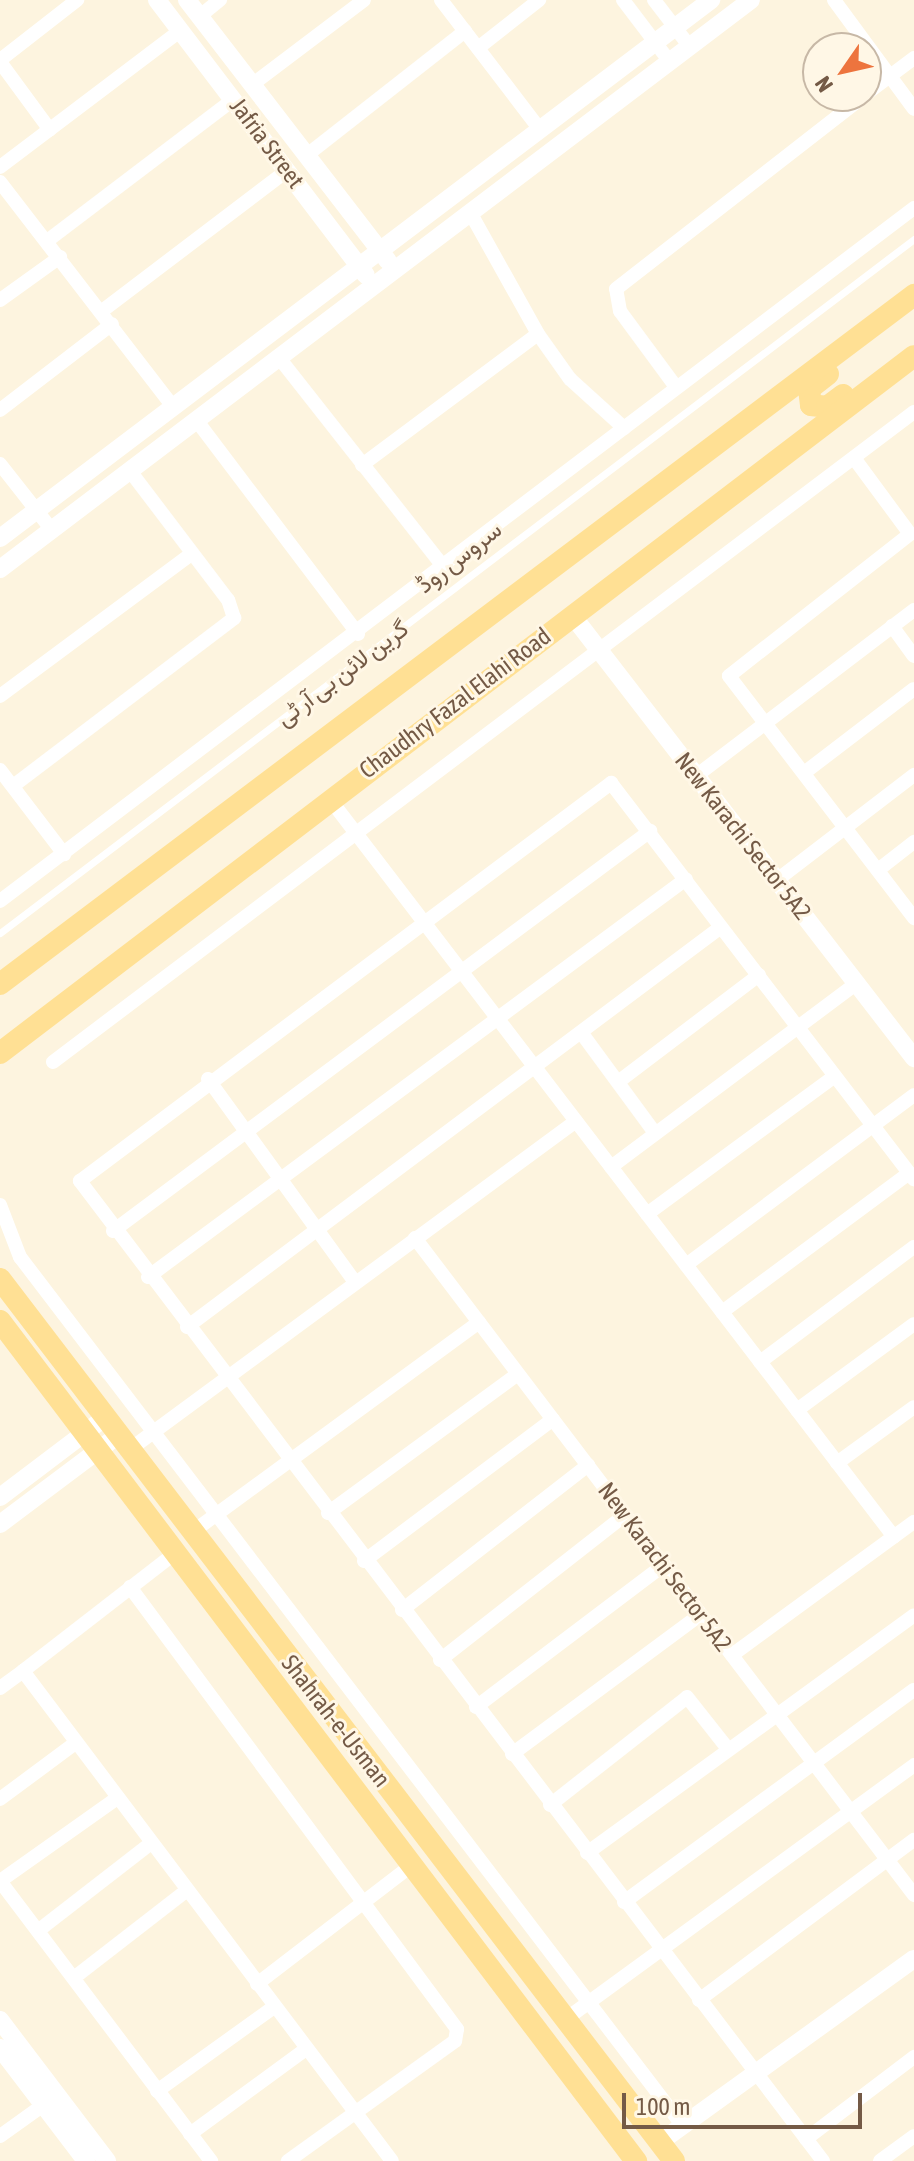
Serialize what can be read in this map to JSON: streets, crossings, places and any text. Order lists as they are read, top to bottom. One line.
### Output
{"streets":{"main road":["Chaudhry Fazal Elahi Road","Shahrah-e-Usman"],"street":["Jafria Street","سروس روڈ","New Karachi Sector 5A2"],"lane":["گرین لائن بی آر ٹی"]},"crossings":[["Chaudhry Fazal Elahi Road","New Karachi Sector 5A2"]],"scale_bar":"100 m","north":"bottom left"}
